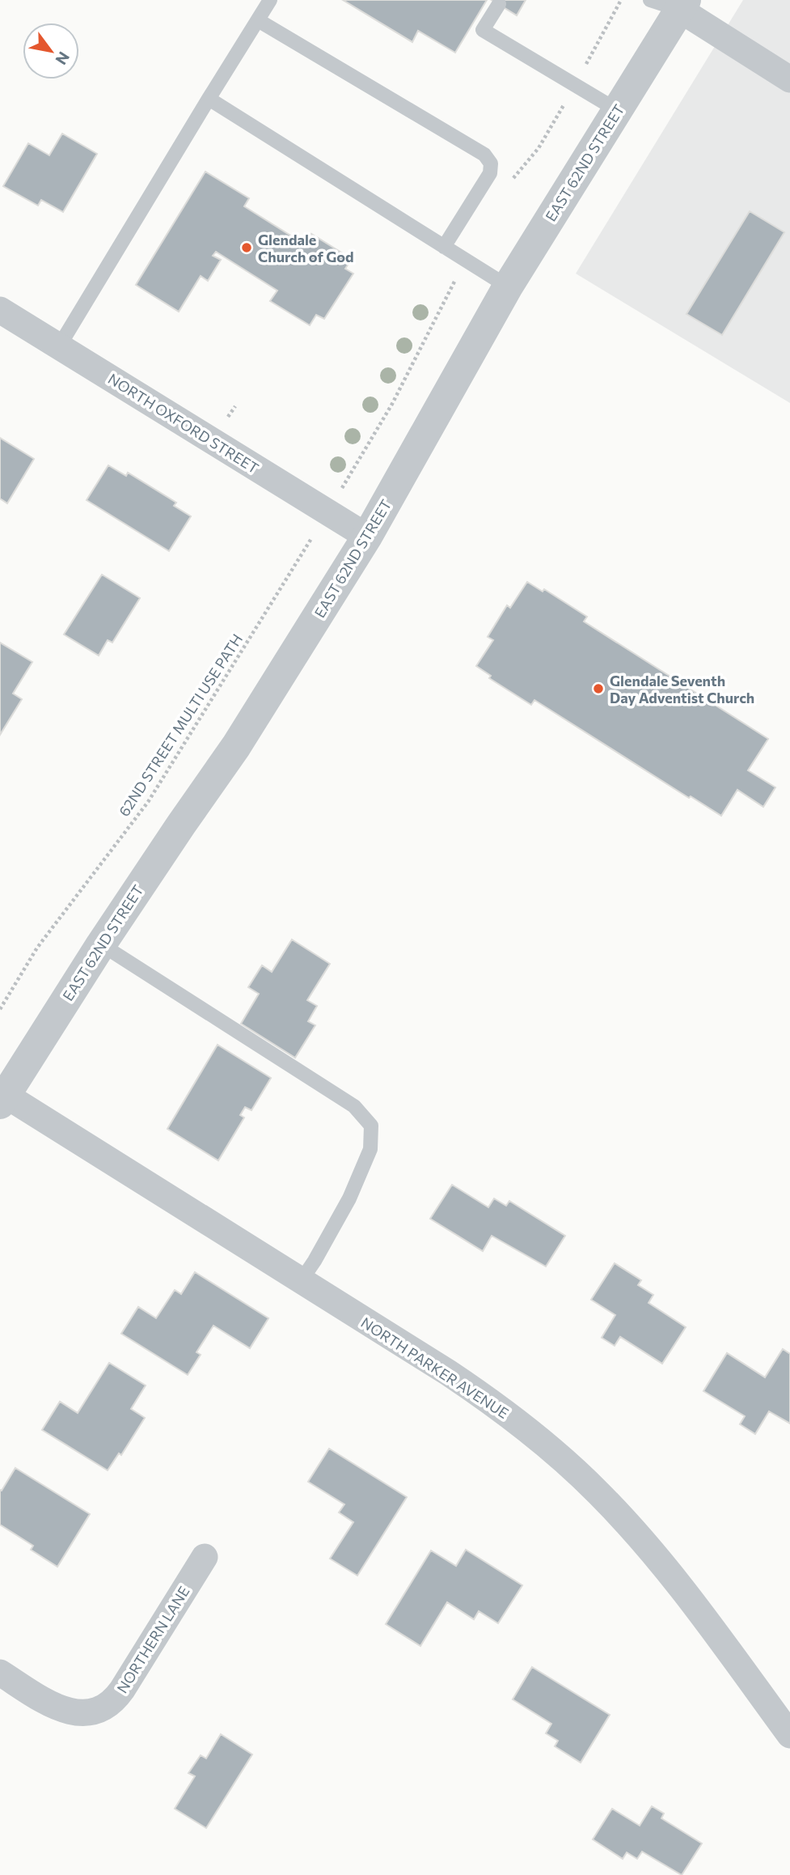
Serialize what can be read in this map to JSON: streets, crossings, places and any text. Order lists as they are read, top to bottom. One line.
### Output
{"streets":{"street":["EAST 62ND STREET","NORTH OXFORD STREET","NORTH PARKER AVENUE","NORTHERN LANE"],"path":["62ND STREET MULTI USE PATH"]},"crossings":[["EAST 62ND STREET","NORTH OXFORD STREET"],["EAST 62ND STREET","NORTH PARKER AVENUE"]],"places":["Glendale Church of God","Glendale Seventh Day Adventist Church"],"north":"bottom right"}
